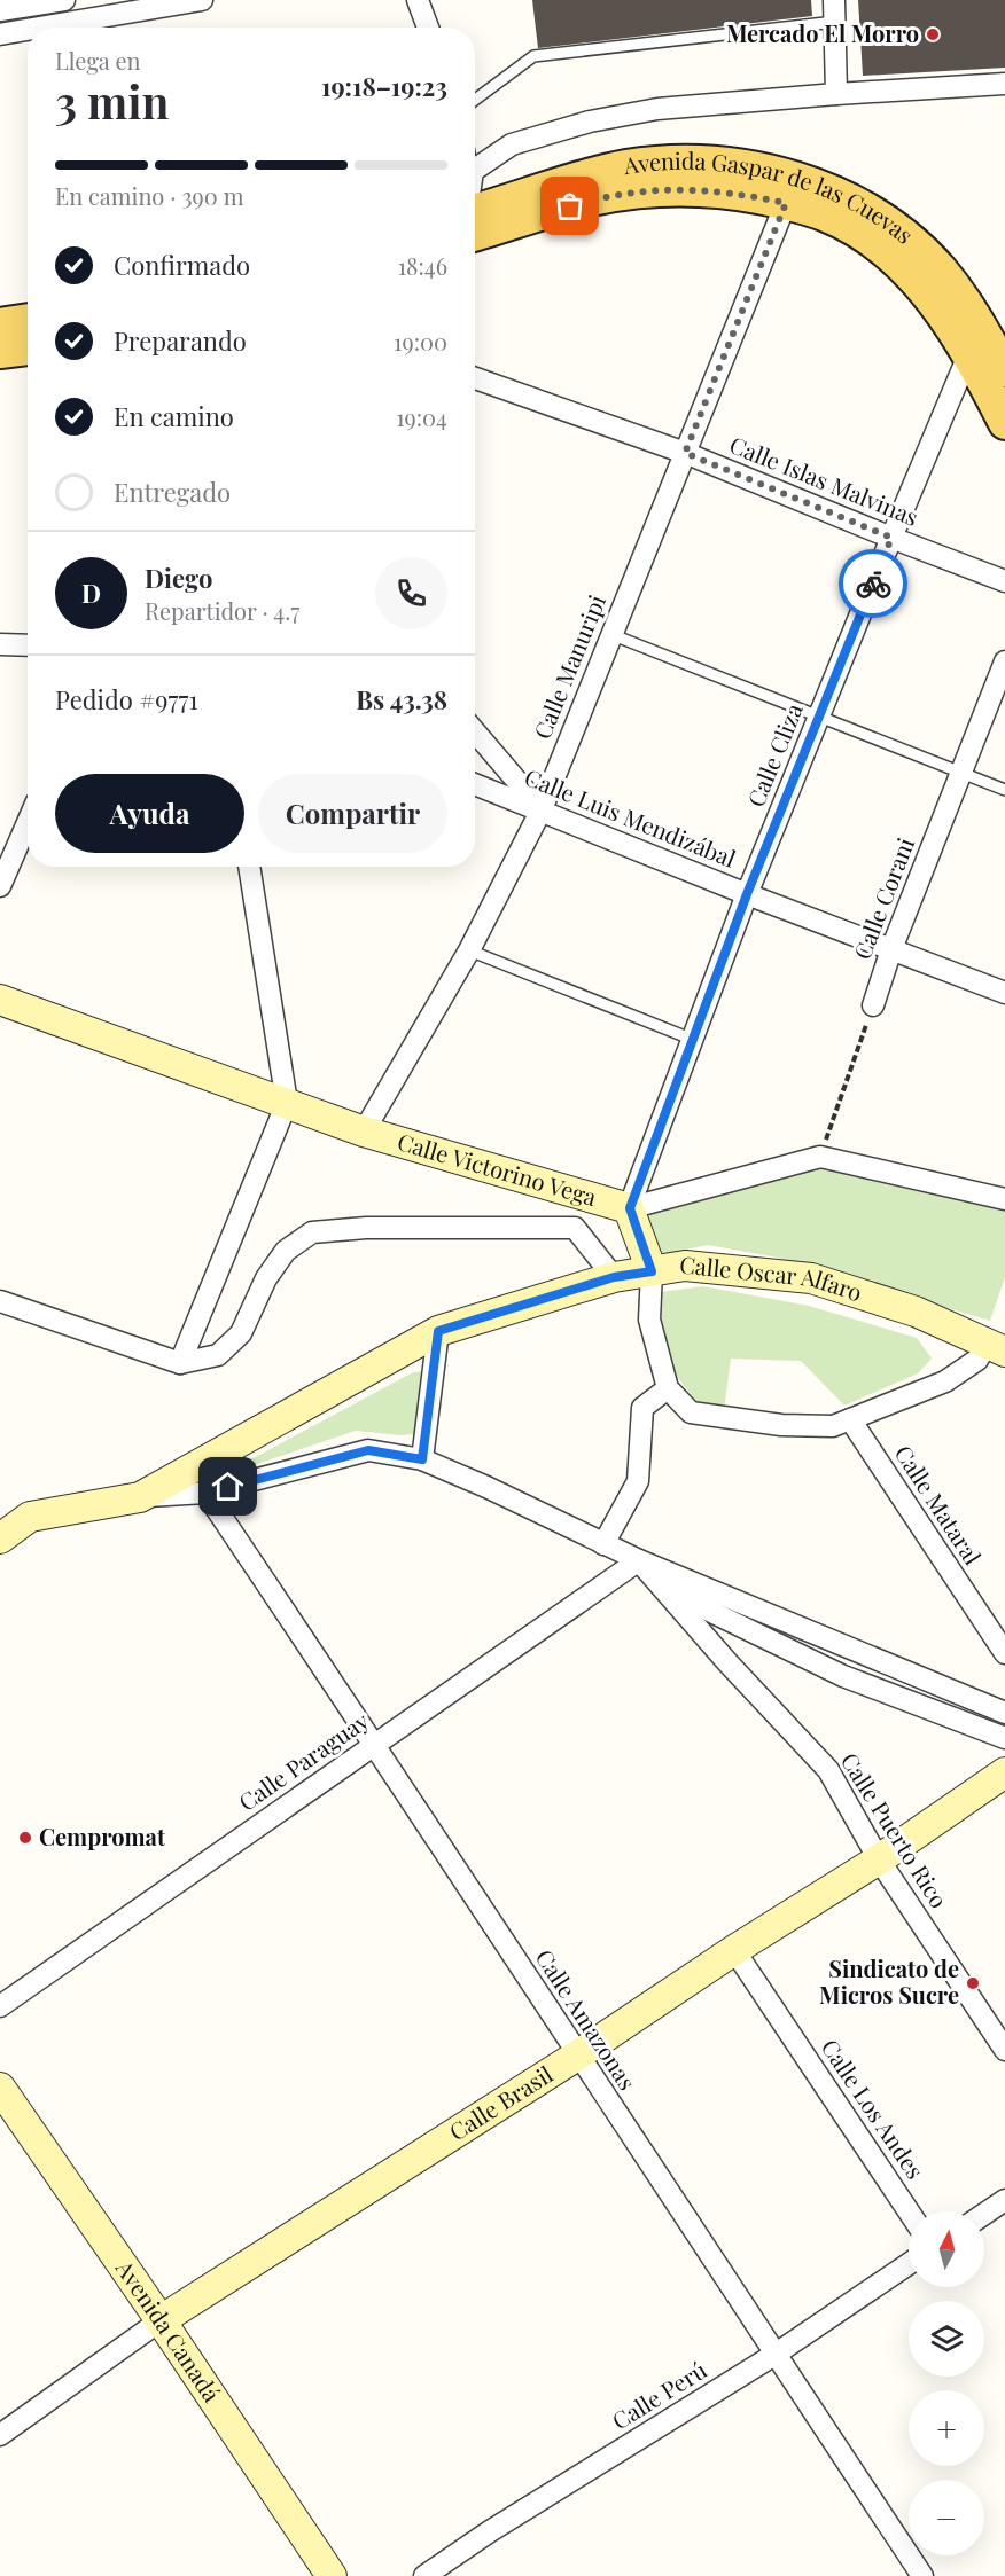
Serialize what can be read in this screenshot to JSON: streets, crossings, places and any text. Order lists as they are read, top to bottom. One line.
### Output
{"streets":{"main road":["Avenida Gaspar de las Cuevas"],"street":["Calle Islas Malvinas","Calle Manuripi","Calle Cliza","Calle Luis Mendizábal","Calle Corani","Calle Victorino Vega","Calle Oscar Alfaro","Calle Mataral","Calle Paraguay","Calle Puerto Rico","Calle Amazonas","Calle Brasil","Calle Los Andes","Avenida Canadá","Calle Perú"]},"crossings":[["Avenida Gaspar de las Cuevas","Calle Manuripi"],["Avenida Gaspar de las Cuevas","Calle Cliza"],["Calle Islas Malvinas","Calle Manuripi"],["Calle Islas Malvinas","Calle Cliza"],["Calle Manuripi","Calle Luis Mendizábal"],["Calle Manuripi","Calle Victorino Vega"],["Calle Cliza","Calle Luis Mendizábal"],["Calle Cliza","Calle Victorino Vega"],["Calle Luis Mendizábal","Calle Corani"],["Calle Paraguay","Calle Puerto Rico"],["Calle Paraguay","Calle Amazonas"],["Calle Puerto Rico","Calle Brasil"],["Calle Amazonas","Calle Brasil"],["Calle Amazonas","Calle Perú"],["Calle Brasil","Calle Los Andes"],["Calle Brasil","Avenida Canadá"]],"places":["Mercado El Morro","Cempromat","Sindicato de Micros Sucre"],"north":"top","page":{"heading":["3 min","Llega en","19:18–19:23"],"panel":["Diego","Repartidor · 4.7","Pedido #9771","Bs 43.38"],"bar":"En camino · 390 m","list":[["Confirmado","18:46"],["Preparando","19:00"],["En camino","19:04"],"Entregado"],"round":"D","buttons":["Ayuda","Compartir"],"map_buttons":["+","−"]}}
